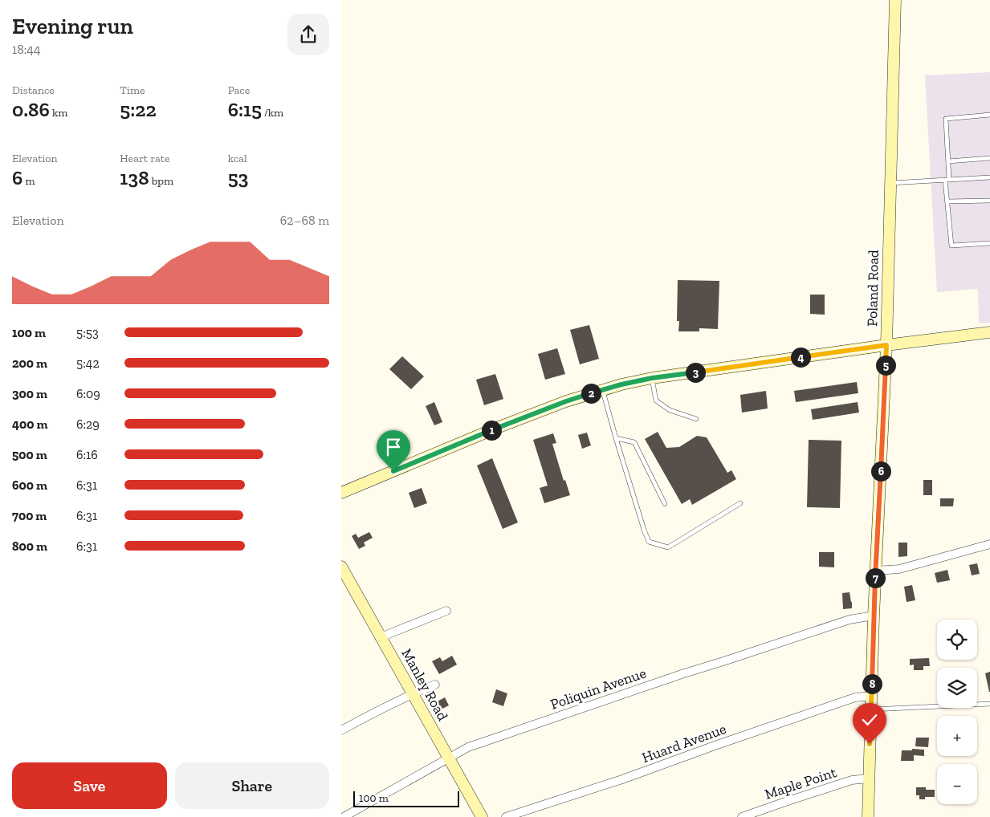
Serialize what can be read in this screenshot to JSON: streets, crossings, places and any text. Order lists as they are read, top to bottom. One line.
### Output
{"streets":{"street":["Poland Road","Manley Road","Poliquin Avenue","Huard Avenue","Maple Point"]},"crossings":[["Poland Road","Poliquin Avenue"],["Poland Road","Huard Avenue"],["Poland Road","Maple Point"],["Manley Road","Poliquin Avenue"]],"scale_bar":"100 m","page":{"heading":["Evening run","18:44"],"stats":[["Distance","0.86 km"],["Time","5:22"],["Pace","6:15 /km"],["Elevation","6 m"],["Heart rate","138 bpm"],["kcal","53"]],"chart":["Elevation","62–68 m"],"list":[{"name":"100 m","note":"5:53"},{"name":"200 m","note":"5:42"},{"name":"300 m","note":"6:09"},{"name":"400 m","note":"6:29"},{"name":"500 m","note":"6:16"},{"name":"600 m","note":"6:31"},{"name":"700 m","note":"6:31"},{"name":"800 m","note":"6:31"}],"pins":["4","5","3","2","1","6","7","8"],"map_buttons":["+","−"],"buttons":["Save","Share"],"scale":"100 m"}}
